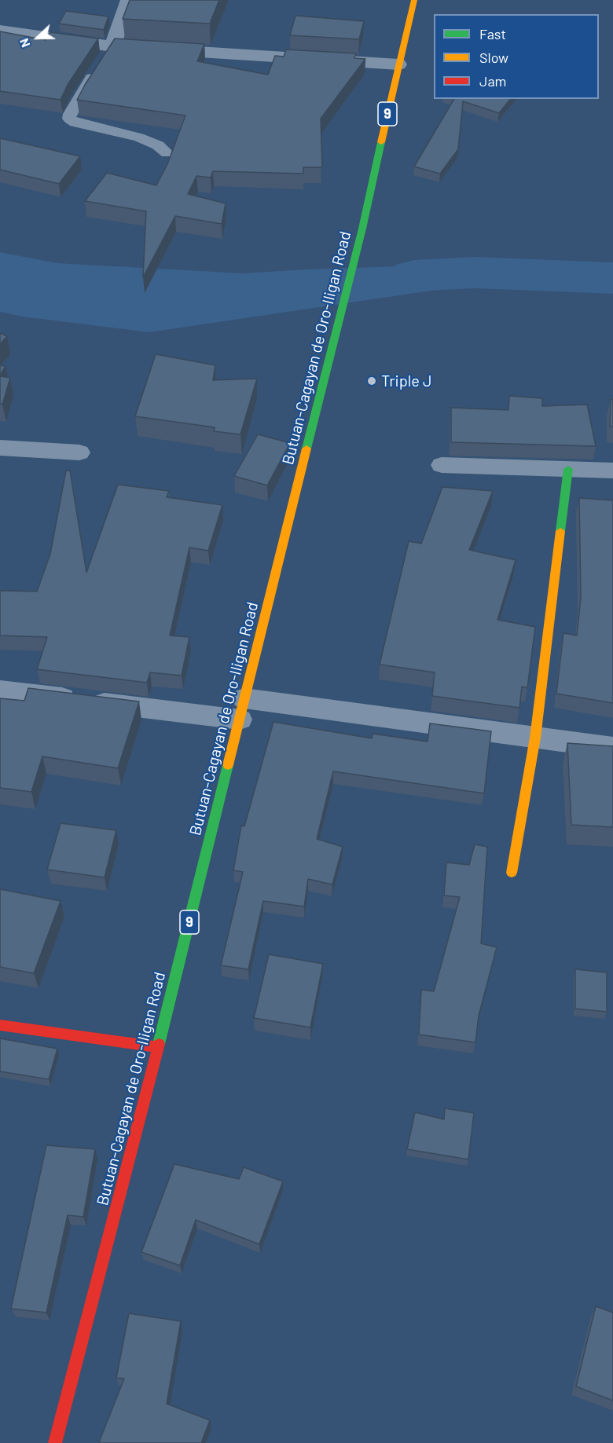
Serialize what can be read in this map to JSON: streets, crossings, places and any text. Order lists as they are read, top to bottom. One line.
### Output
{"streets":{"main road":["9","Butuan-Cagayan de Oro-Iligan Road"]},"places":["Triple J"],"legend":["Fast","Slow","Jam"],"north":"left"}
